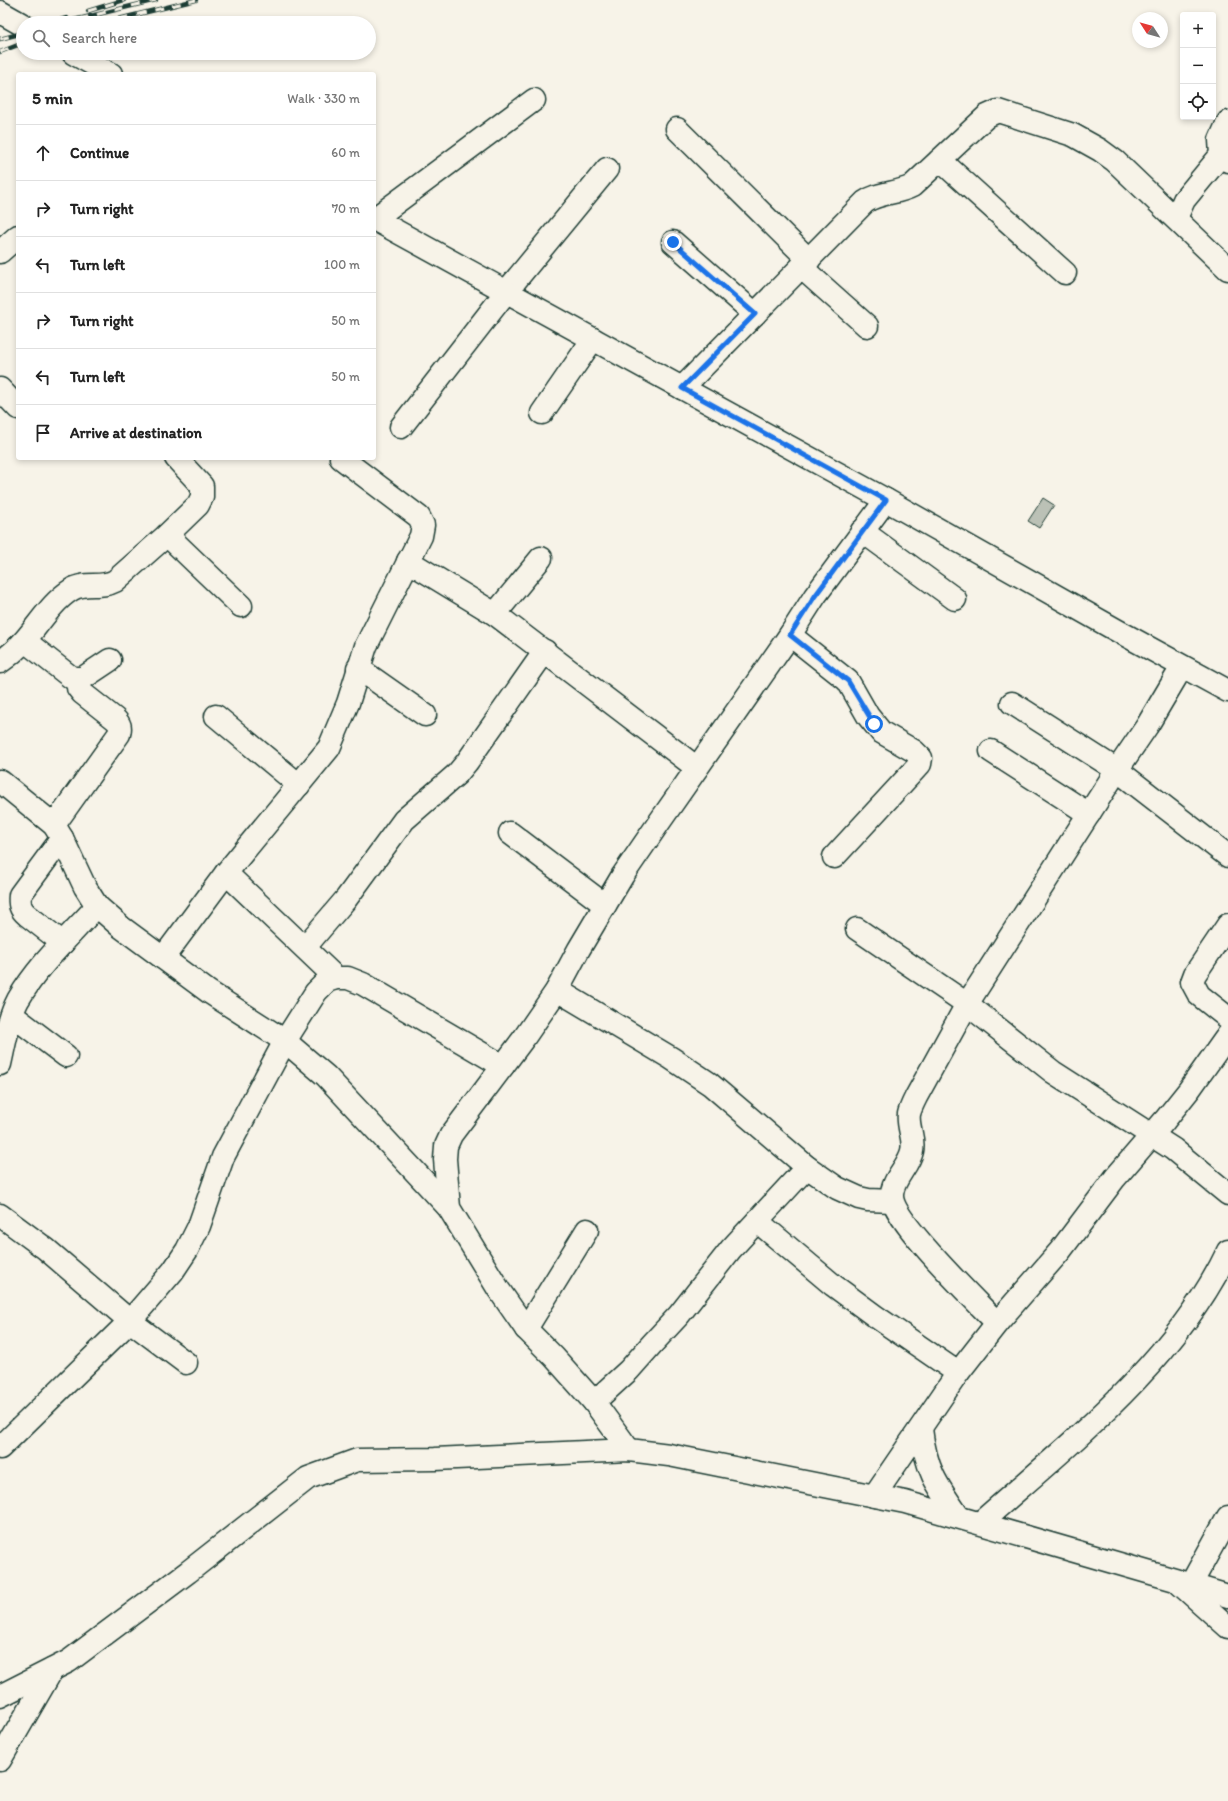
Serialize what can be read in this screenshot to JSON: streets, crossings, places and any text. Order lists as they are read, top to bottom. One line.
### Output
{"north":"top left","page":{"map_buttons":["+","−"],"search":"Search here","heading":["5 min","Walk · 330 m"],"list":[["Continue","60 m"],["Turn right","70 m"],["Turn left","100 m"],["Turn right","50 m"],["Turn left","50 m"],"Arrive at destination"]}}
